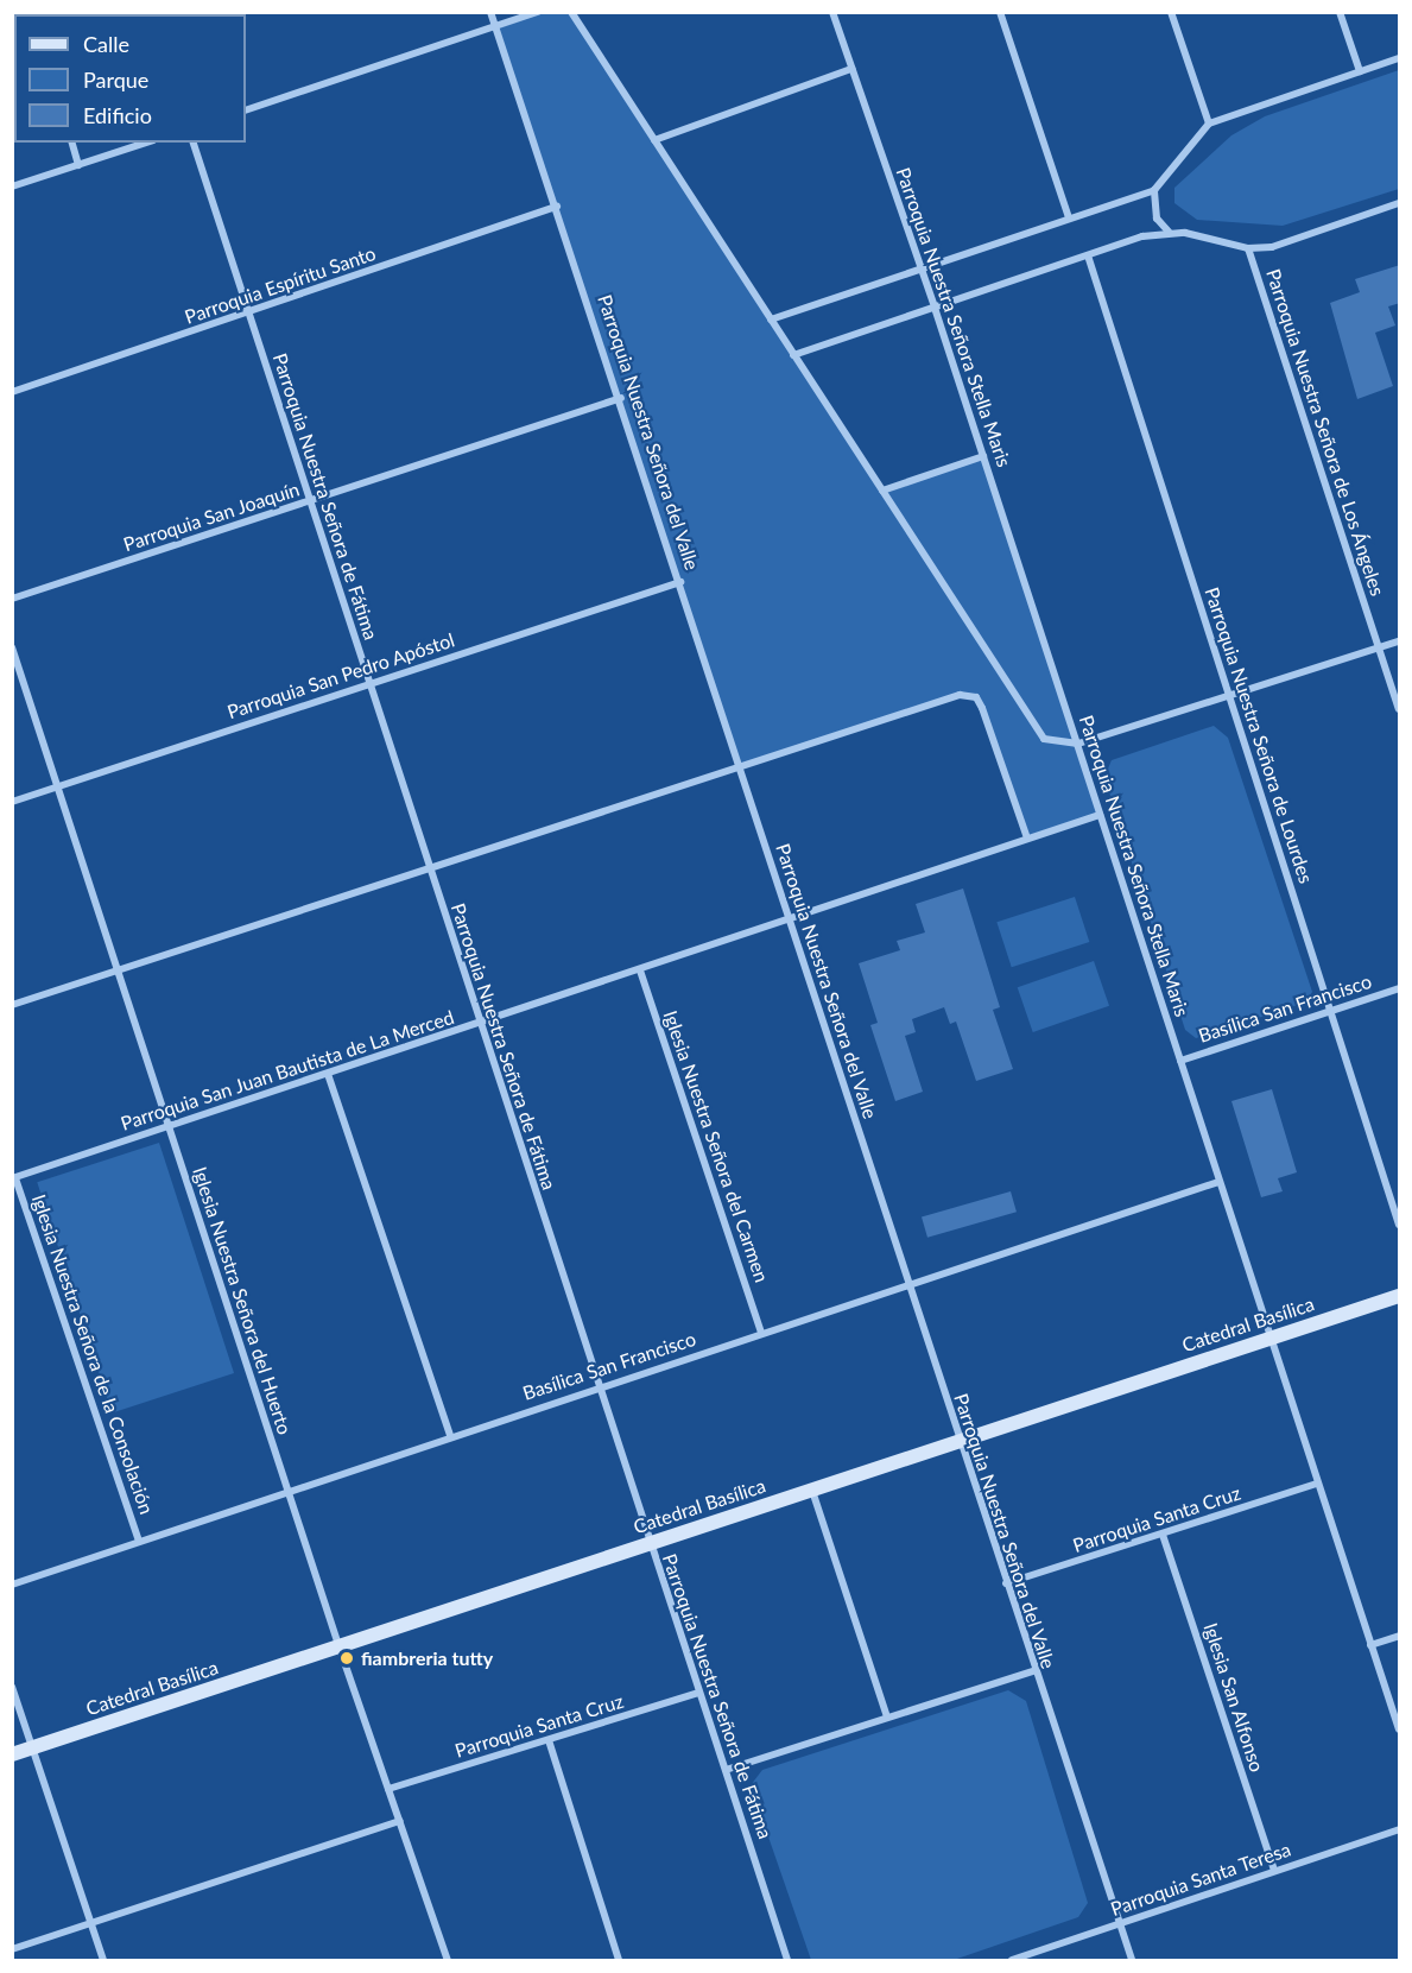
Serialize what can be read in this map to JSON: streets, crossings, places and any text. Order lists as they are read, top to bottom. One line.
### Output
{"streets":{"main road":["Catedral Basílica"],"street":["Parroquia Espíritu Santo","Parroquia Nuestra Señora Stella Maris","Parroquia Nuestra Señora del Valle","Parroquia Nuestra Señora de Los Ángeles","Parroquia Nuestra Señora de Fátima","Parroquia San Joaquín","Parroquia San Pedro Apóstol","Parroquia Nuestra Señora de Lourdes","Basílica San Francisco","Parroquia San Juan Bautista de La Merced","Iglesia Nuestra Señora del Carmen","Iglesia Nuestra Señora del Huerto","Iglesia Nuestra Señora de la Consolación","Parroquia Santa Cruz","Iglesia San Alfonso","Parroquia Santa Teresa"]},"crossings":[["Parroquia Espíritu Santo","Parroquia Nuestra Señora del Valle"],["Parroquia Espíritu Santo","Parroquia Nuestra Señora de Fátima"],["Parroquia Nuestra Señora Stella Maris","Basílica San Francisco"],["Parroquia Nuestra Señora Stella Maris","Parroquia San Juan Bautista de La Merced"],["Parroquia Nuestra Señora Stella Maris","Catedral Basílica"],["Parroquia Nuestra Señora Stella Maris","Parroquia Santa Cruz"],["Parroquia Nuestra Señora del Valle","Parroquia San Joaquín"],["Parroquia Nuestra Señora del Valle","Parroquia San Pedro Apóstol"],["Parroquia Nuestra Señora del Valle","Basílica San Francisco"],["Parroquia Nuestra Señora del Valle","Parroquia San Juan Bautista de La Merced"],["Parroquia Nuestra Señora del Valle","Catedral Basílica"],["Parroquia Nuestra Señora del Valle","Parroquia Santa Cruz"],["Parroquia Nuestra Señora del Valle","Parroquia Santa Teresa"],["Parroquia Nuestra Señora de Fátima","Parroquia San Joaquín"],["Parroquia Nuestra Señora de Fátima","Parroquia San Pedro Apóstol"],["Parroquia Nuestra Señora de Fátima","Basílica San Francisco"],["Parroquia Nuestra Señora de Fátima","Parroquia San Juan Bautista de La Merced"],["Parroquia Nuestra Señora de Fátima","Catedral Basílica"],["Parroquia Nuestra Señora de Fátima","Parroquia Santa Cruz"],["Parroquia San Pedro Apóstol","Iglesia Nuestra Señora del Huerto"],["Parroquia Nuestra Señora de Lourdes","Basílica San Francisco"],["Basílica San Francisco","Iglesia Nuestra Señora del Carmen"],["Basílica San Francisco","Iglesia Nuestra Señora del Huerto"],["Basílica San Francisco","Iglesia Nuestra Señora de la Consolación"],["Parroquia San Juan Bautista de La Merced","Iglesia Nuestra Señora del Carmen"],["Parroquia San Juan Bautista de La Merced","Iglesia Nuestra Señora del Huerto"],["Parroquia San Juan Bautista de La Merced","Iglesia Nuestra Señora de la Consolación"],["Iglesia Nuestra Señora del Huerto","Catedral Basílica"],["Iglesia Nuestra Señora del Huerto","Parroquia Santa Cruz"],["Parroquia Santa Cruz","Iglesia San Alfonso"],["Iglesia San Alfonso","Parroquia Santa Teresa"]],"places":["fiambreria tutty"],"legend":["Calle","Parque","Edificio"]}
